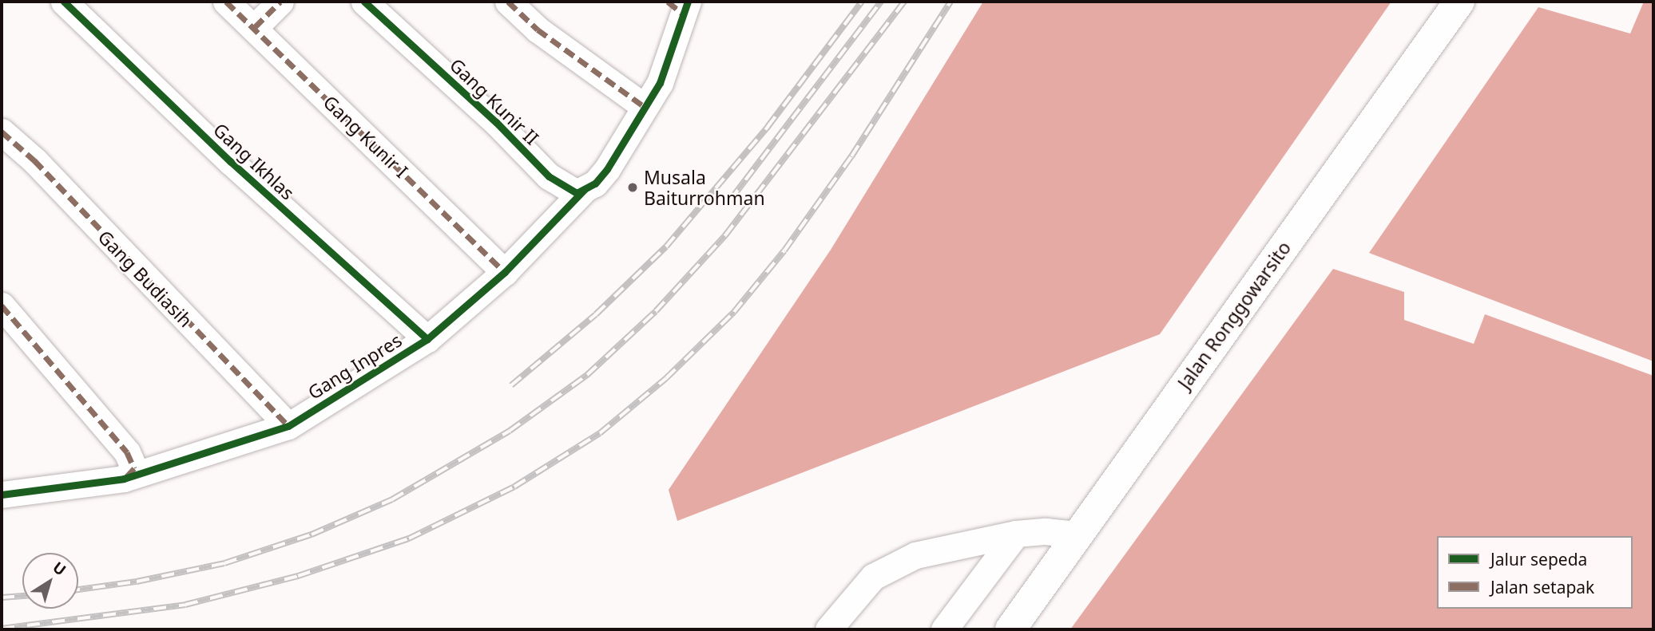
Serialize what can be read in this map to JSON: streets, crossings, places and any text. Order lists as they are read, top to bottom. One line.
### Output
{"streets":{"main road":["Jalan Ronggowarsito"],"street":["Gang Kunir II","Gang Kunir I","Gang Ikhlas","Gang Budiasih","Gang Inpres"]},"crossings":[["Gang Kunir II","Gang Inpres"],["Gang Kunir I","Gang Inpres"],["Gang Ikhlas","Gang Inpres"],["Gang Budiasih","Gang Inpres"]],"places":["Musala Baiturrohman"],"legend":["Jalur sepeda","Jalan setapak"],"north":"top right"}
